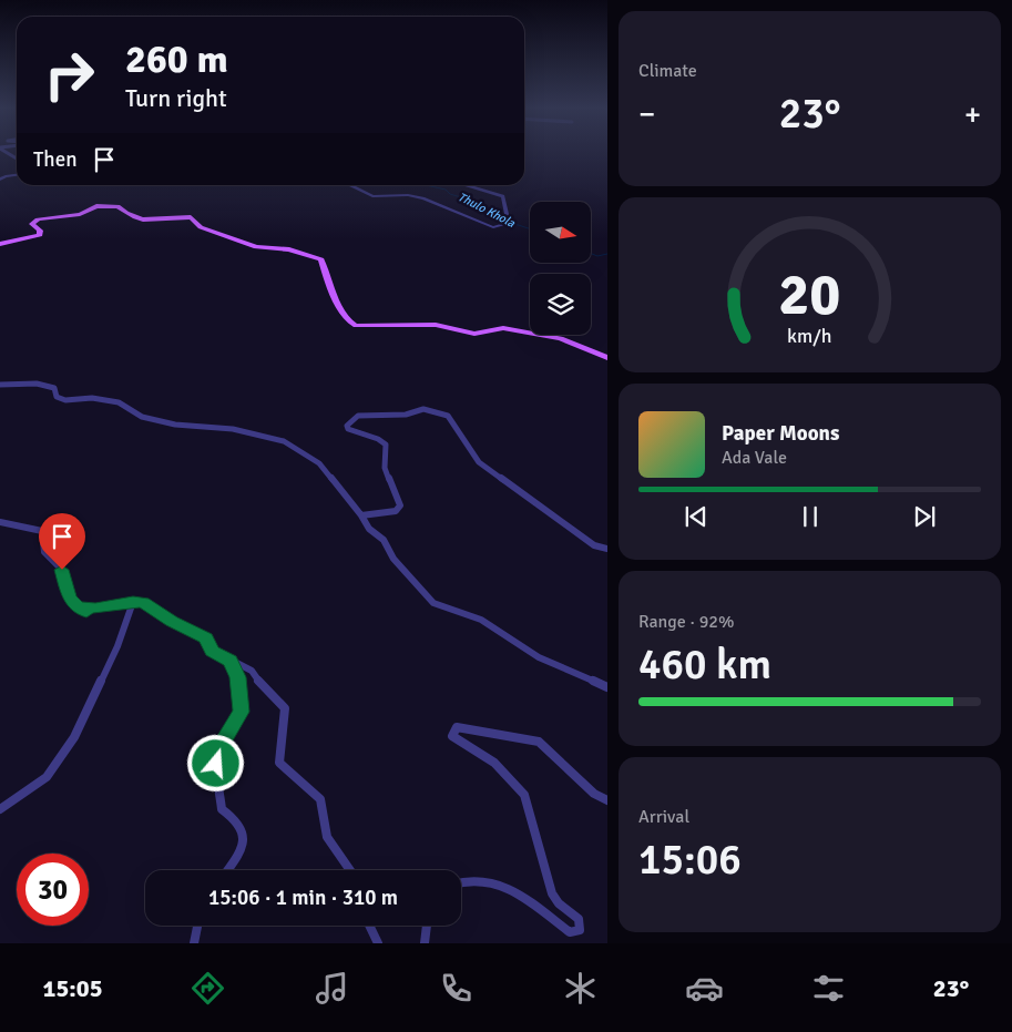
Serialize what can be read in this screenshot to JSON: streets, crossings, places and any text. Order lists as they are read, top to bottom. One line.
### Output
{"water":["Thulo Khola"],"north":"right","page":{"tile":["Climate",["Range · 92%","460 km"],["Arrival","15:06"]],"turn":["260 m","Turn right"],"heat":["−","23°","+"],"then":"Then","song":["Paper Moons","Ada Vale"],"limit":"30","trip":"15:06 · 1 min · 310 m","tabs":["15:05","23°"],"gauge":["20","km/h"]}}
